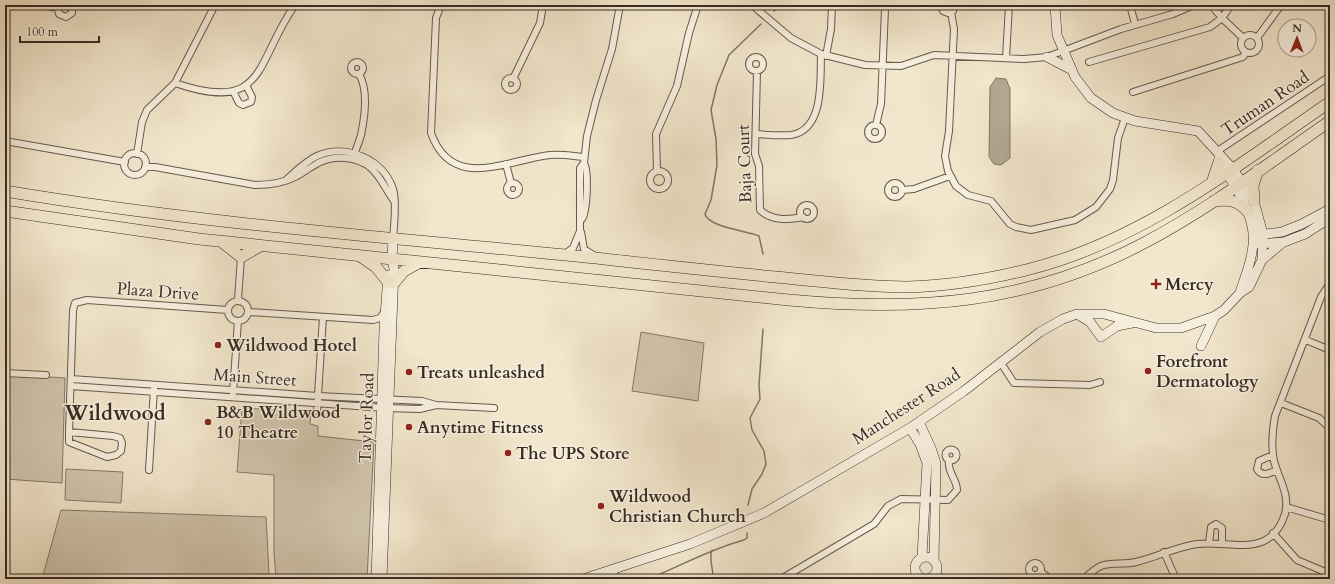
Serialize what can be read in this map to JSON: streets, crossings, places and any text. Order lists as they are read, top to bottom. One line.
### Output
{"streets":{"street":["Truman Road","Baja Court","Plaza Drive","Main Street","Manchester Road","Taylor Road"]},"crossings":[["Plaza Drive","Main Street"],["Main Street","Taylor Road"]],"districts":["Wildwood"],"places":{"health":["Mercy"],"other":["Wildwood Hotel","Forefront Dermatology","Treats unleashed","B&B Wildwood 10 Theatre","Anytime Fitness","The UPS Store","Wildwood Christian Church"]},"scale_bar":"100 m","north":"top"}
